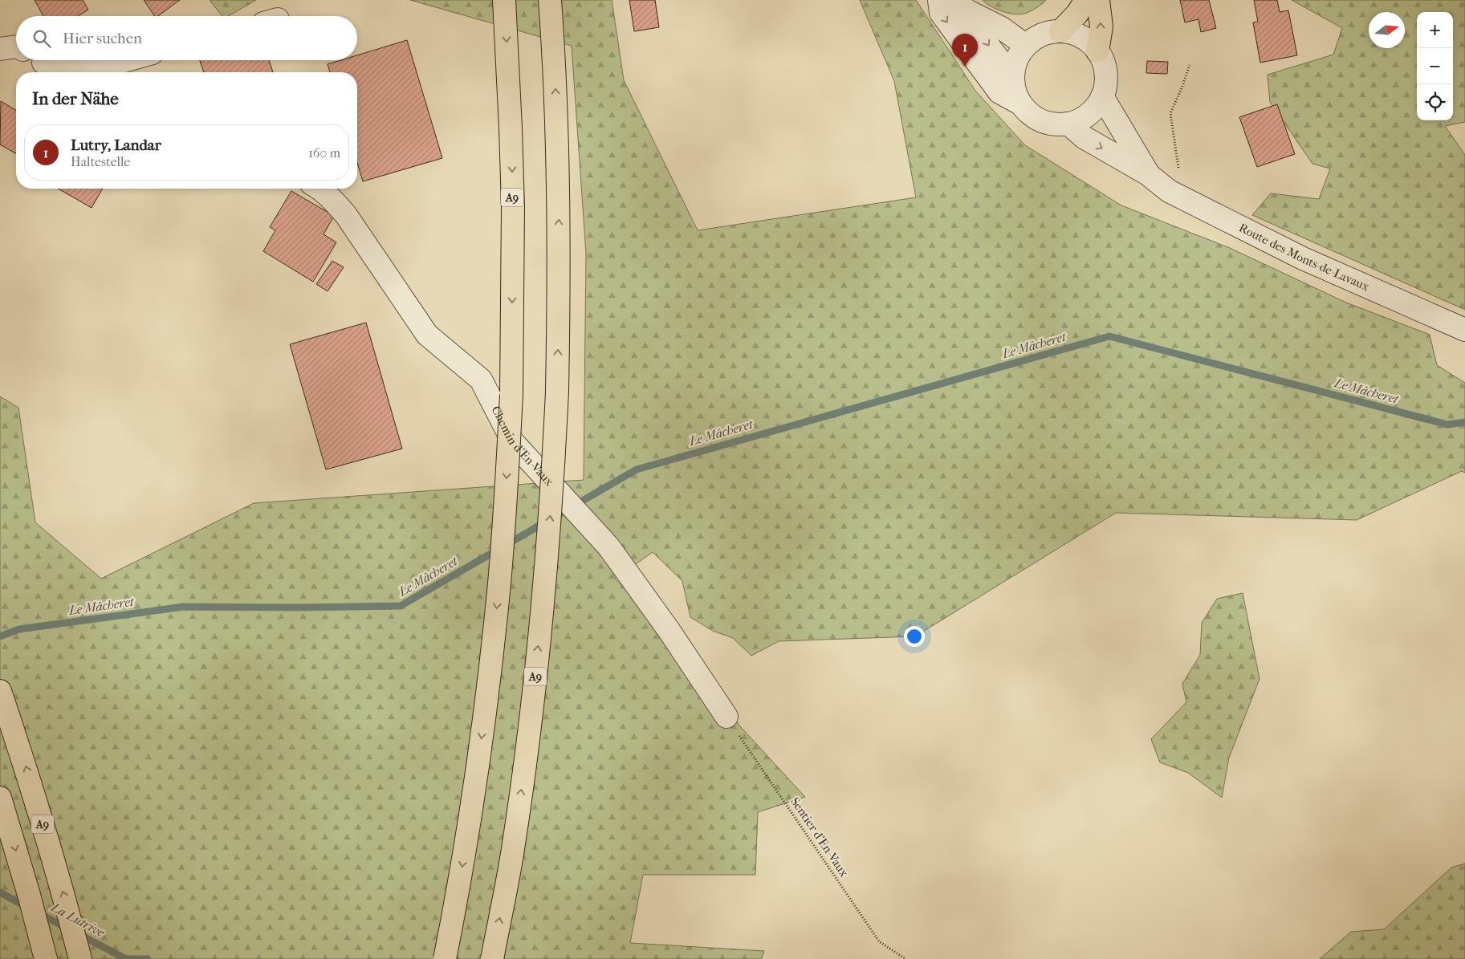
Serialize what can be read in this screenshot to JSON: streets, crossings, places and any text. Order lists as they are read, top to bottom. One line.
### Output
{"streets":{"main road":["A9"],"street":["Route des Monts-de-Lavaux","Chemin d'En-Vaux"],"path":["Sentier d'En-Vaux"]},"crossings":[["Chemin d'En-Vaux","Sentier d'En-Vaux"]],"water":["Le Mâcheret","La Lutrive"],"north":"right","page":{"map_buttons":["+","−"],"search":"Hier suchen","pins":"1","heading":"In der Nähe","list":[{"mark":"1","name":"Lutry, Landar","note":"Haltestelle","value":"160 m"}]}}
